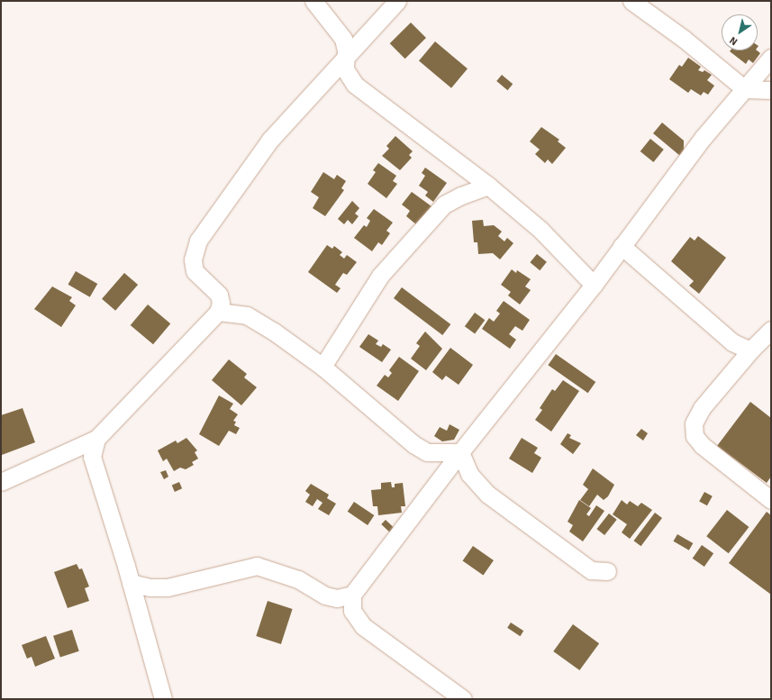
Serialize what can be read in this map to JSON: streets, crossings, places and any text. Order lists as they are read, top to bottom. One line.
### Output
{"north":"bottom left"}
